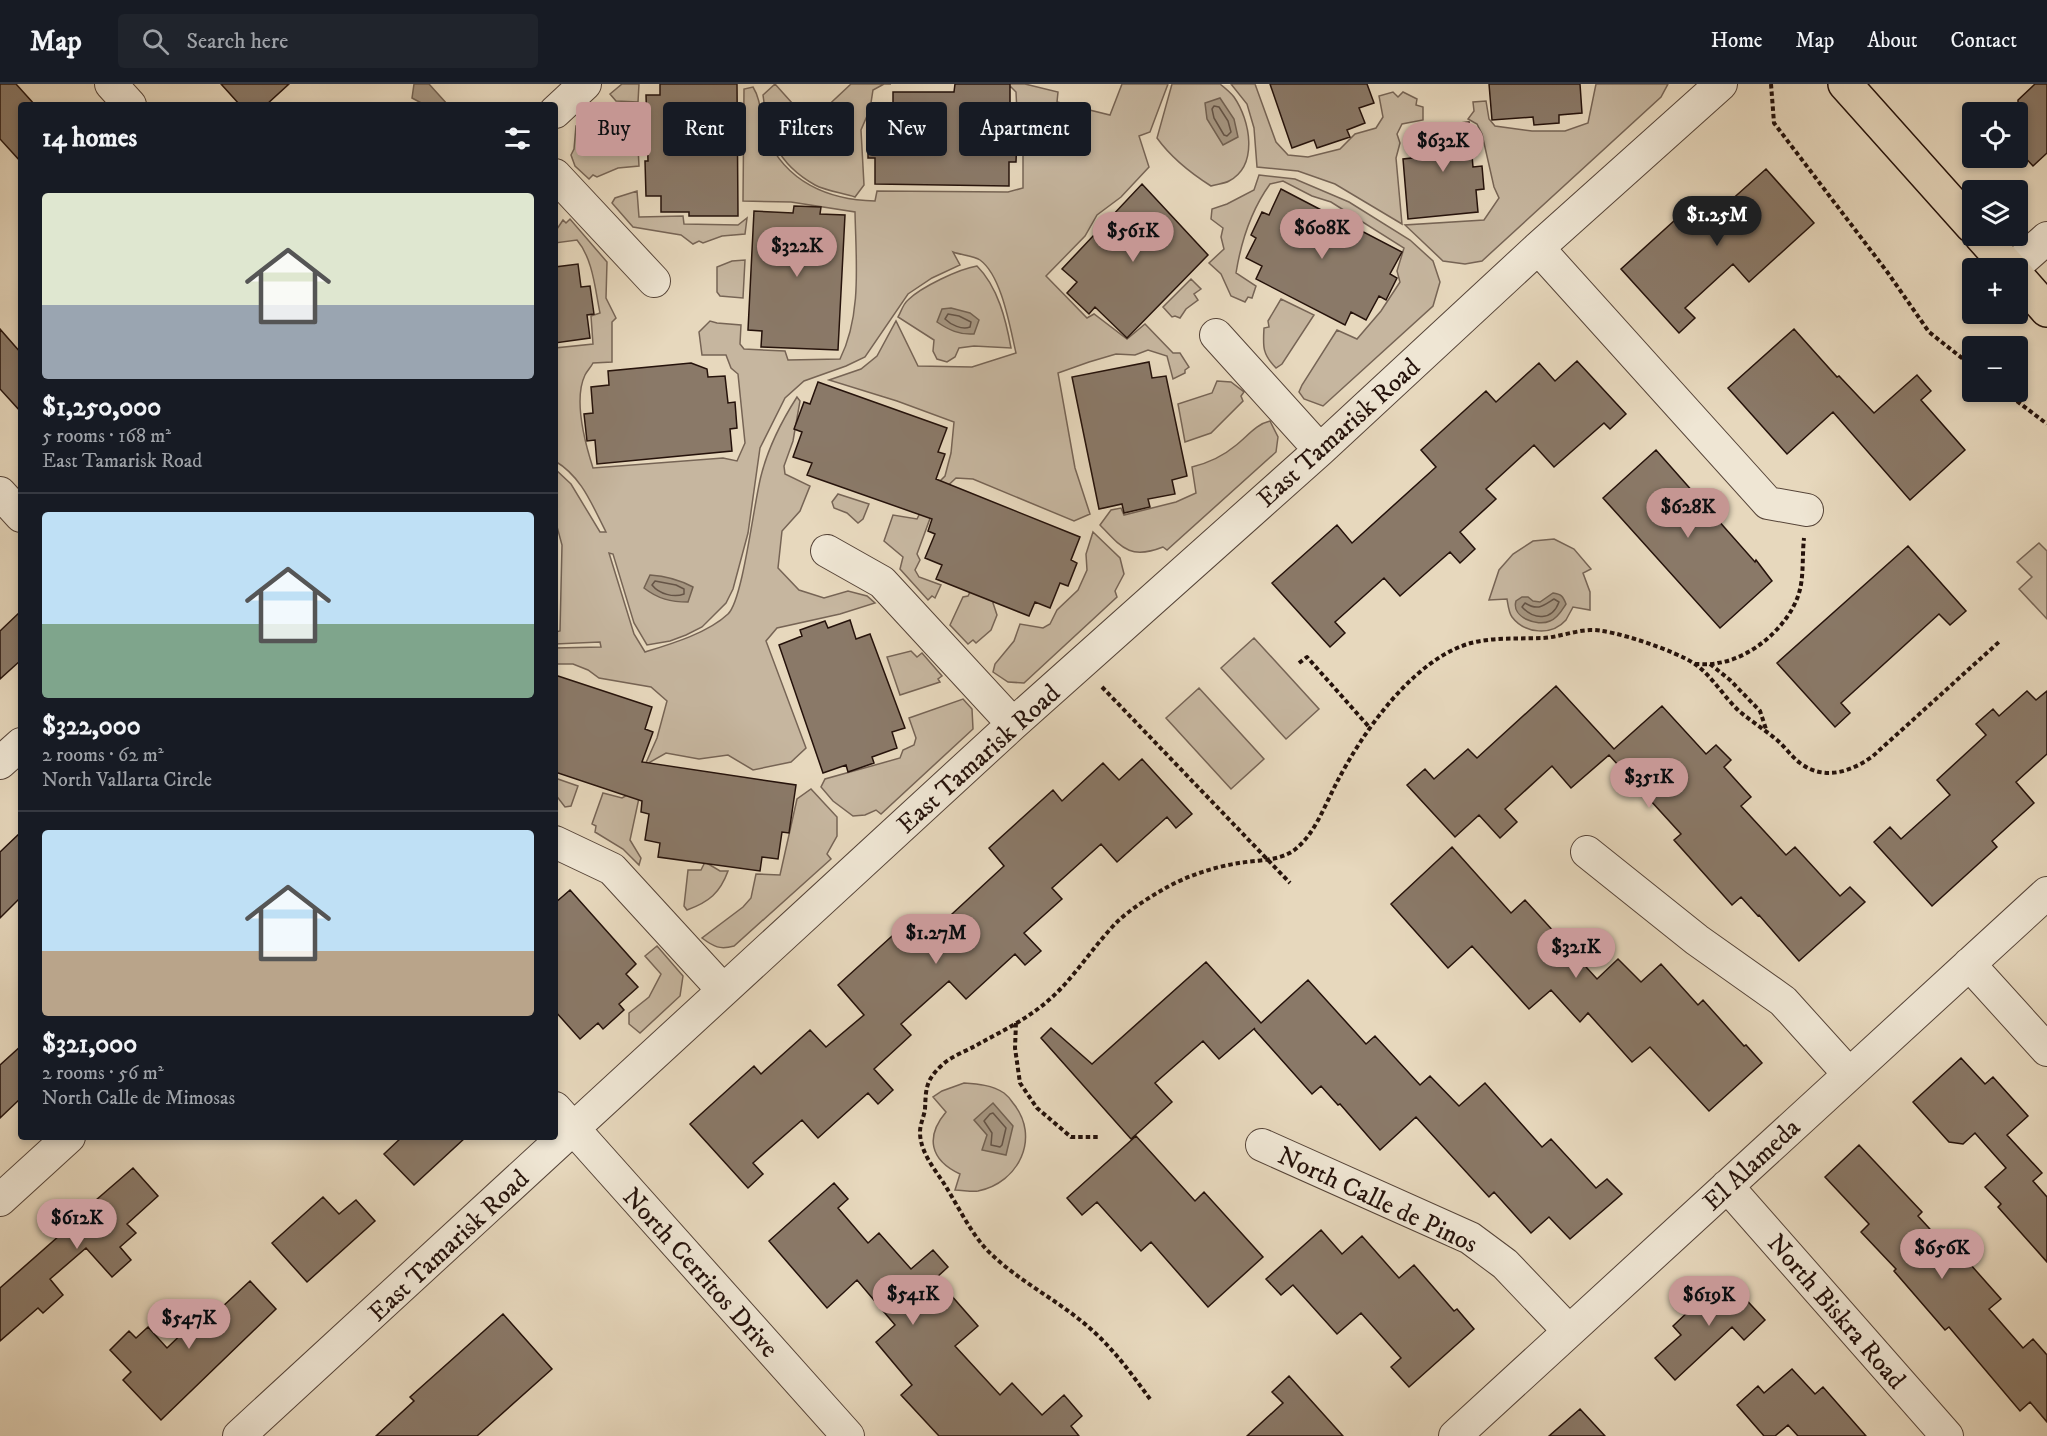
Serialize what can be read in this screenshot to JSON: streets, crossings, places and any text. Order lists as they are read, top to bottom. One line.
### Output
{"streets":{"street":["East Tamarisk Road","El Alameda","North Calle de Pinos","North Cerritos Drive","North Biskra Road"]},"crossings":[["East Tamarisk Road","North Cerritos Drive"],["El Alameda","North Calle de Pinos"],["El Alameda","North Biskra Road"]],"page":{"header":"Map","search":"Search here","nav":["Home","Map","About","Contact"],"map_buttons":["+","−"],"chip":["Buy","Rent","Filters","New","Apartment"],"heading":"14 homes","price":["$632K","$1.25M","$608K","$561K","$322K","$628K","$351K","$1.27M","$321K","$612K","$656K","$541K","$619K","$547K"],"list":[{"name":"$1,250,000","note":"5 rooms · 168 m² · East Tamarisk Road"},{"name":"$322,000","note":"2 rooms · 62 m² · North Vallarta Circle"},{"name":"$321,000","note":"2 rooms · 56 m² · North Calle de Mimosas"}]}}
